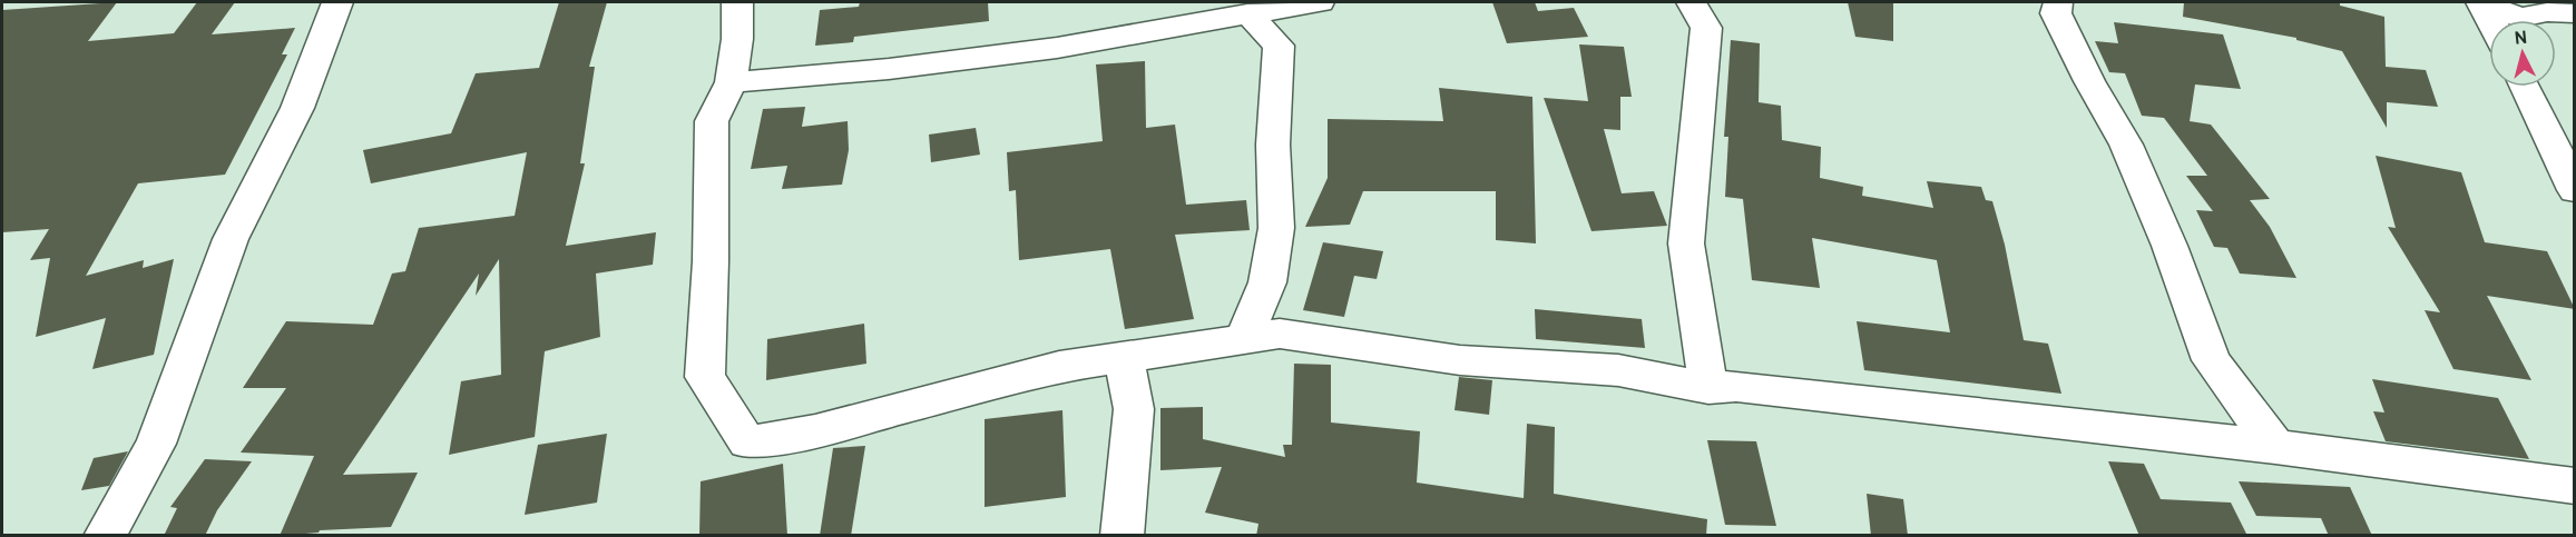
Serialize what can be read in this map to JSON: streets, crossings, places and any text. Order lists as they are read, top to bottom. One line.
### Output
{"north":"top"}
